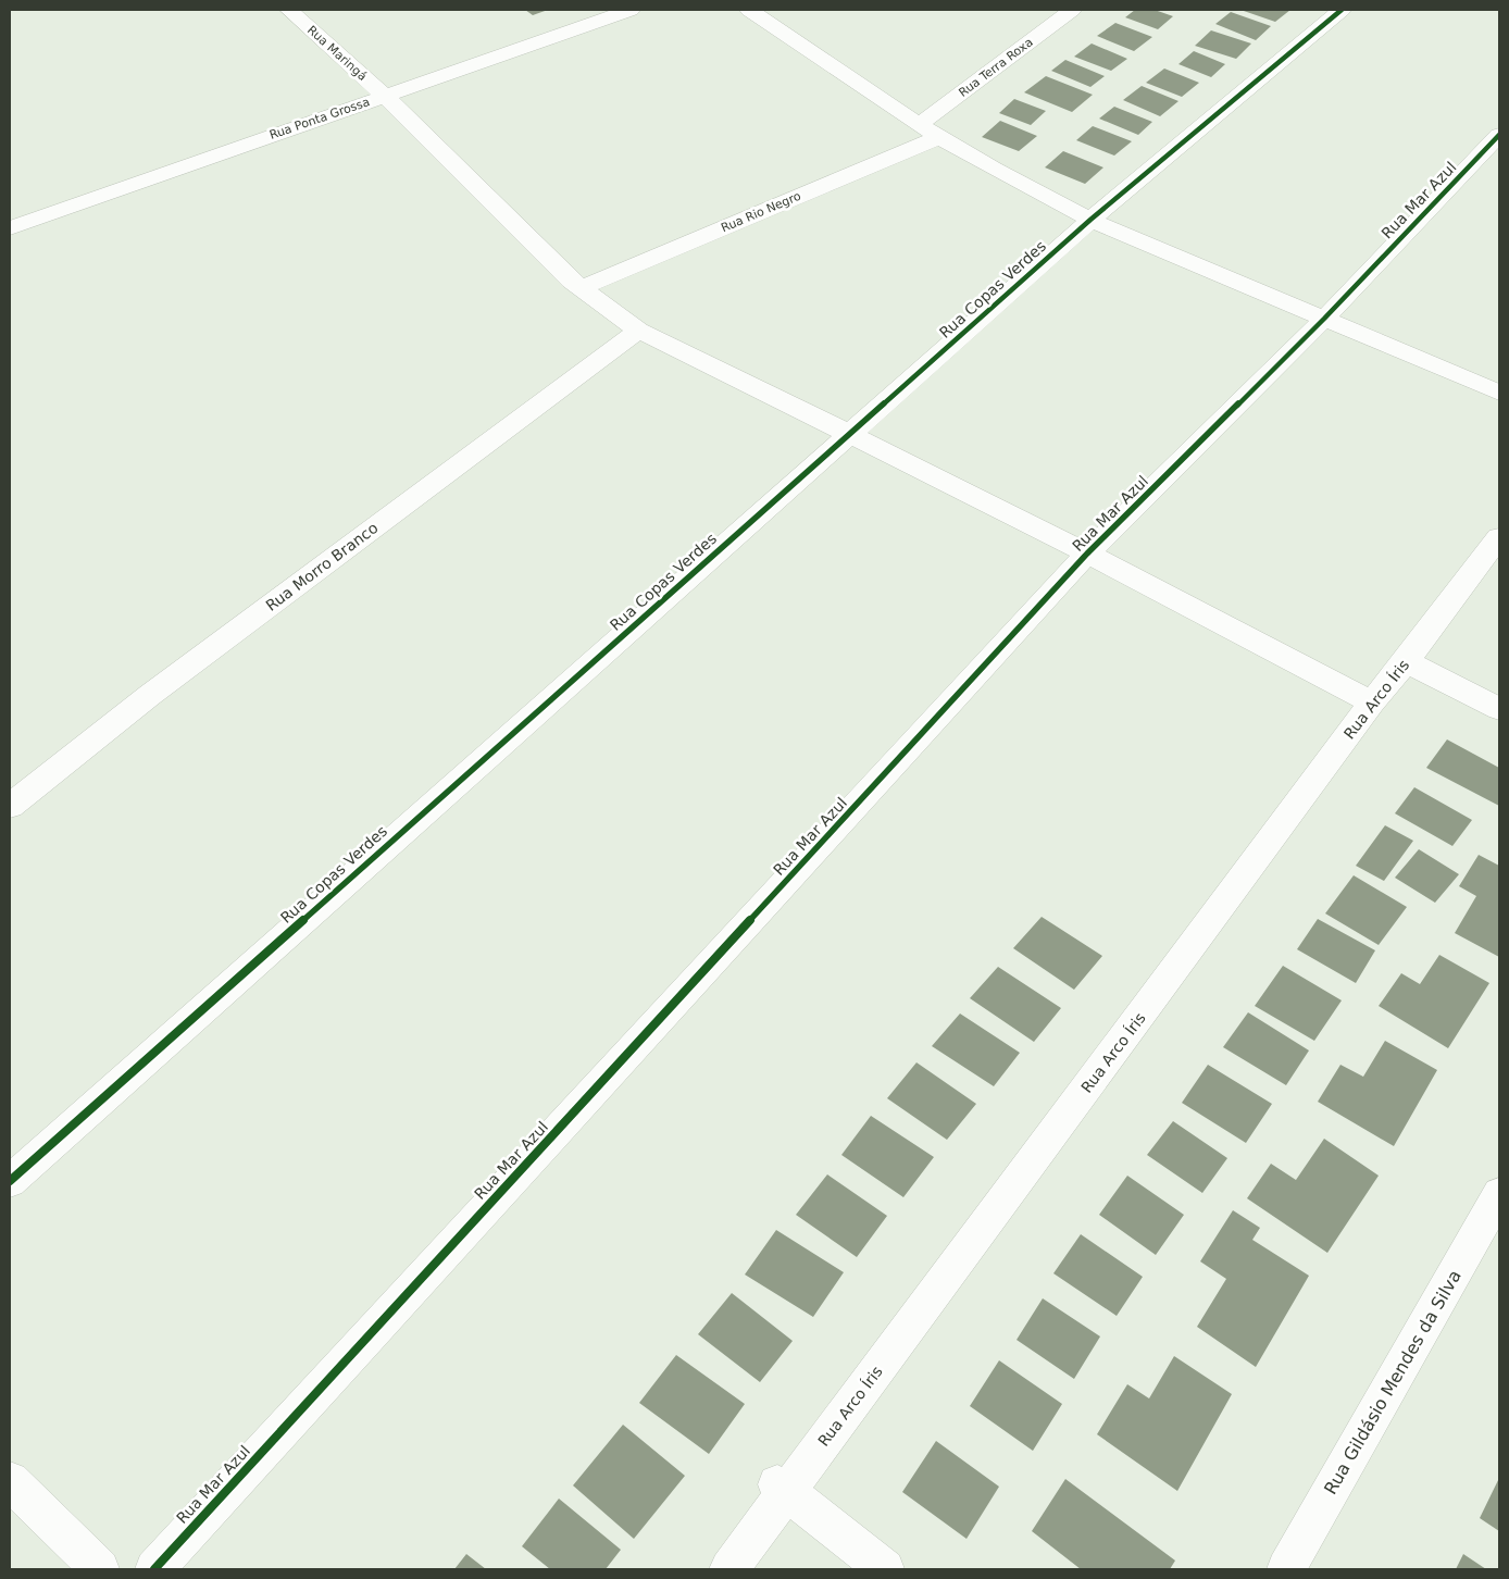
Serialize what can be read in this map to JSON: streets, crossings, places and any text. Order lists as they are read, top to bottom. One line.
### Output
{"streets":{"street":["Rua Maringá","Rua Terra Roxa","Rua Ponta Grossa","Rua Mar Azul","Rua Rio Negro","Rua Copas Verdes","Rua Morro Branco","Rua Arco Íris","Rua Gildásio Mendes da Silva"]},"crossings":[["Rua Maringá","Rua Ponta Grossa"],["Rua Maringá","Rua Mar Azul"],["Rua Maringá","Rua Rio Negro"],["Rua Maringá","Rua Copas Verdes"],["Rua Maringá","Rua Morro Branco"],["Rua Maringá","Rua Arco Íris"]]}
